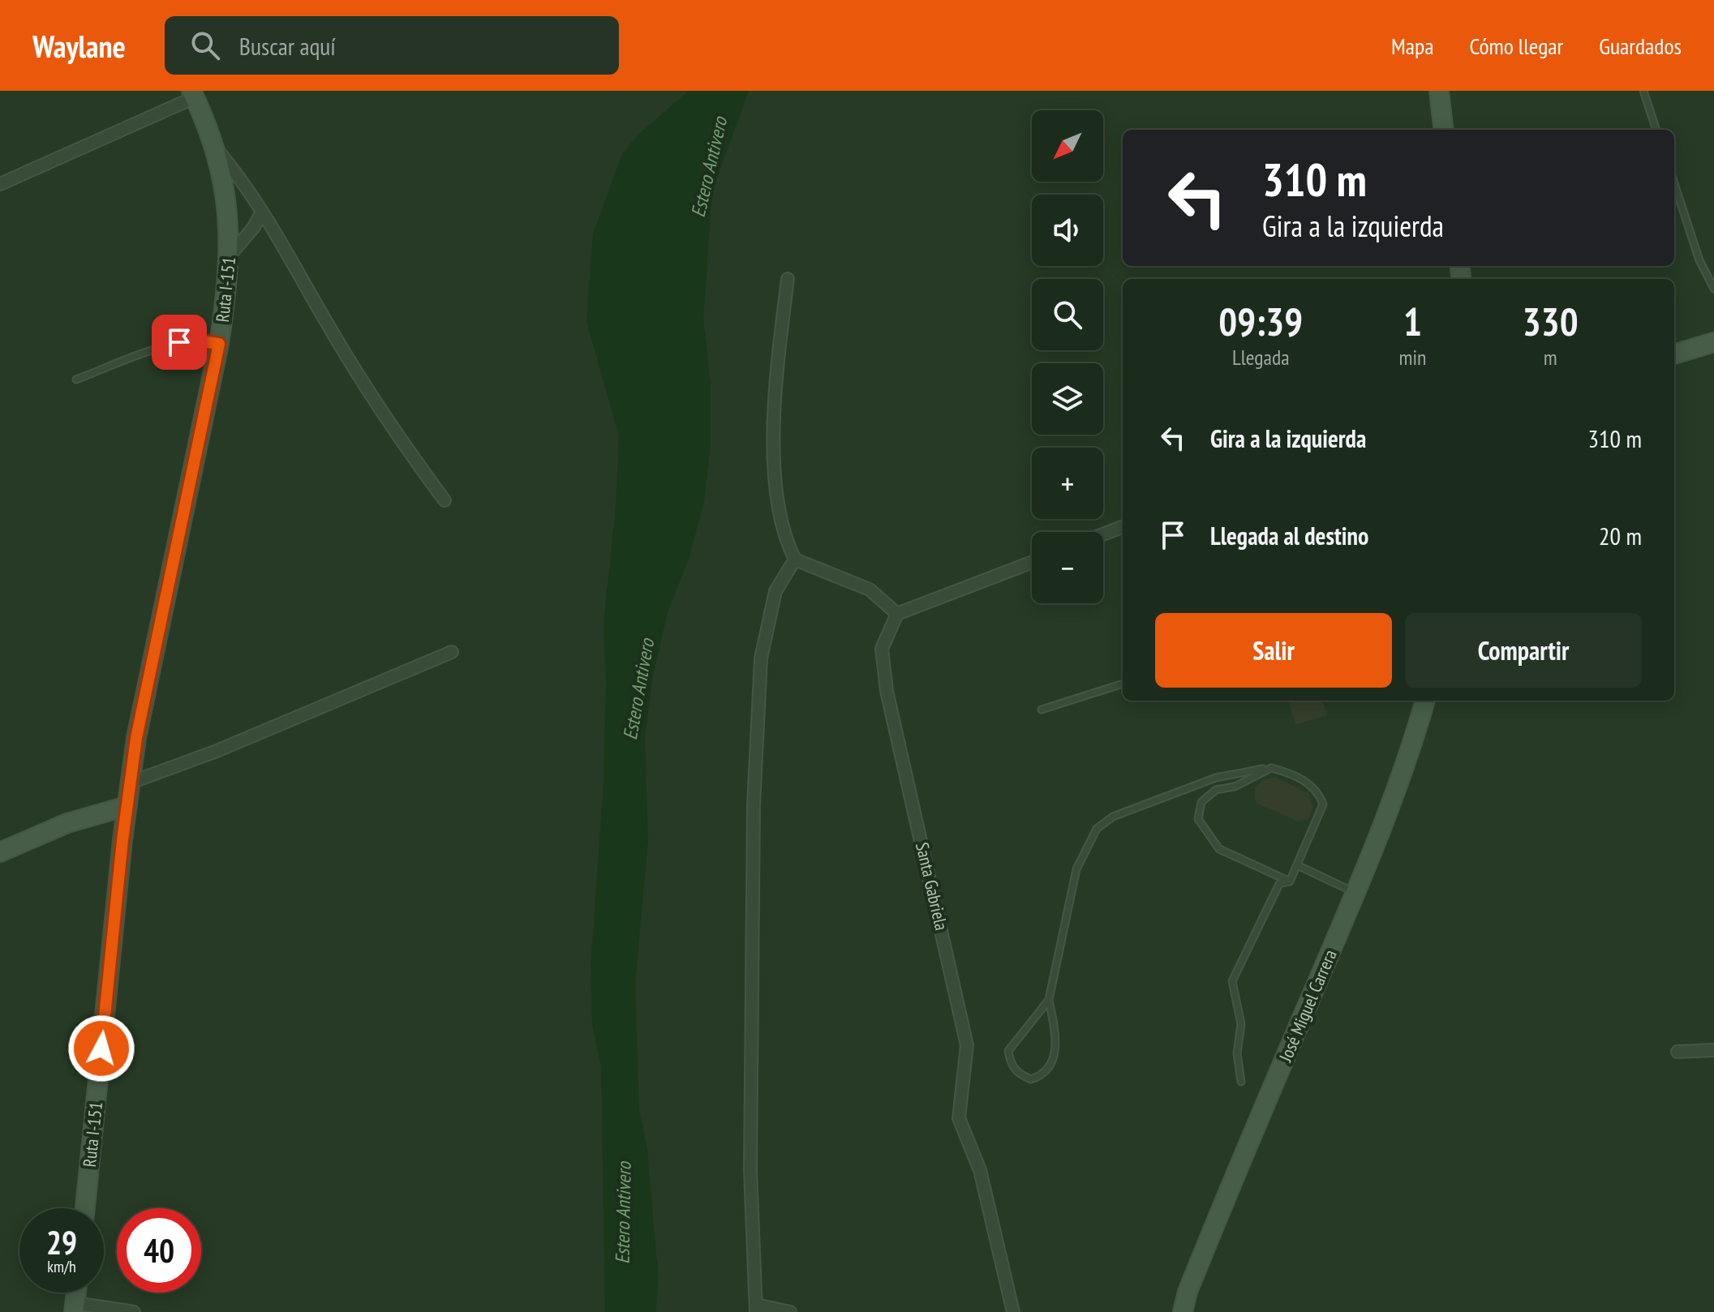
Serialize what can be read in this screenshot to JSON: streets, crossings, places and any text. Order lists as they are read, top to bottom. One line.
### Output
{"streets":{"street":["Ruta I-151","Santa Gabriela","José Miguel Carrera"]},"water":["Estero Antivero"],"north":"bottom left","page":{"header":"Waylane","search":"Buscar aquí","nav":["Mapa","Cómo llegar","Guardados"],"map_buttons":["+","−"],"turn":["310 m","Gira a la izquierda"],"eta":["09:39","Llegada","1","min","330","m"],"list":[{"name":"Gira a la izquierda","value":"310 m"},{"name":"Llegada al destino","value":"20 m"}],"buttons":["Salir","Compartir"],"speed":"29 km/h","limit":"40"}}
